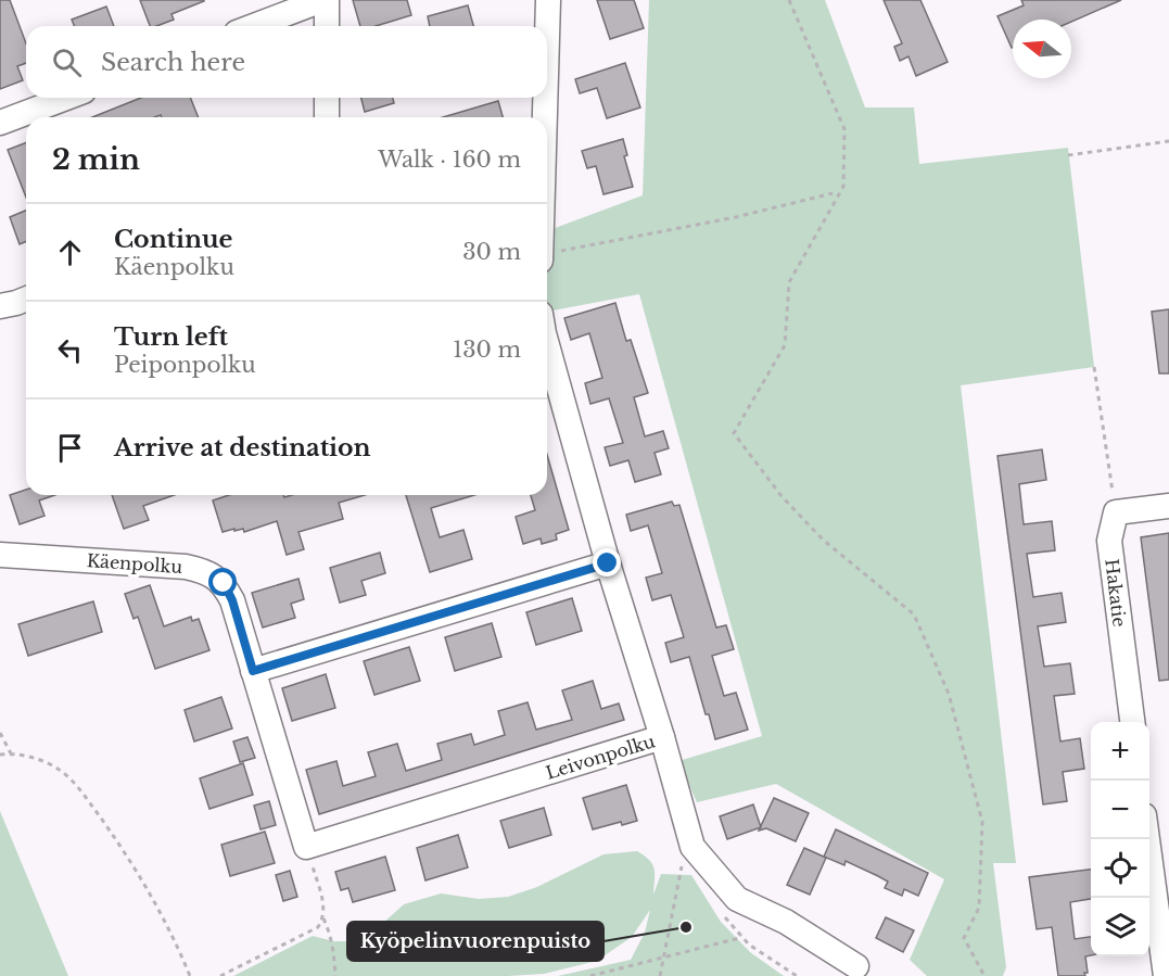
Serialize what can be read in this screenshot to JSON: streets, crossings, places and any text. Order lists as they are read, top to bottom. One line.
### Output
{"streets":{"street":["Käenpolku","Hakatie","Leivonpolku"]},"crossings":[["Käenpolku","Leivonpolku"]],"places":["Kyöpelinvuorenpuisto"],"north":"left","page":{"search":"Search here","heading":["2 min","Walk · 160 m"],"list":[["Continue","Käenpolku","30 m"],["Turn left","Peiponpolku","130 m"],"Arrive at destination"],"map_buttons":["+","−"]}}
